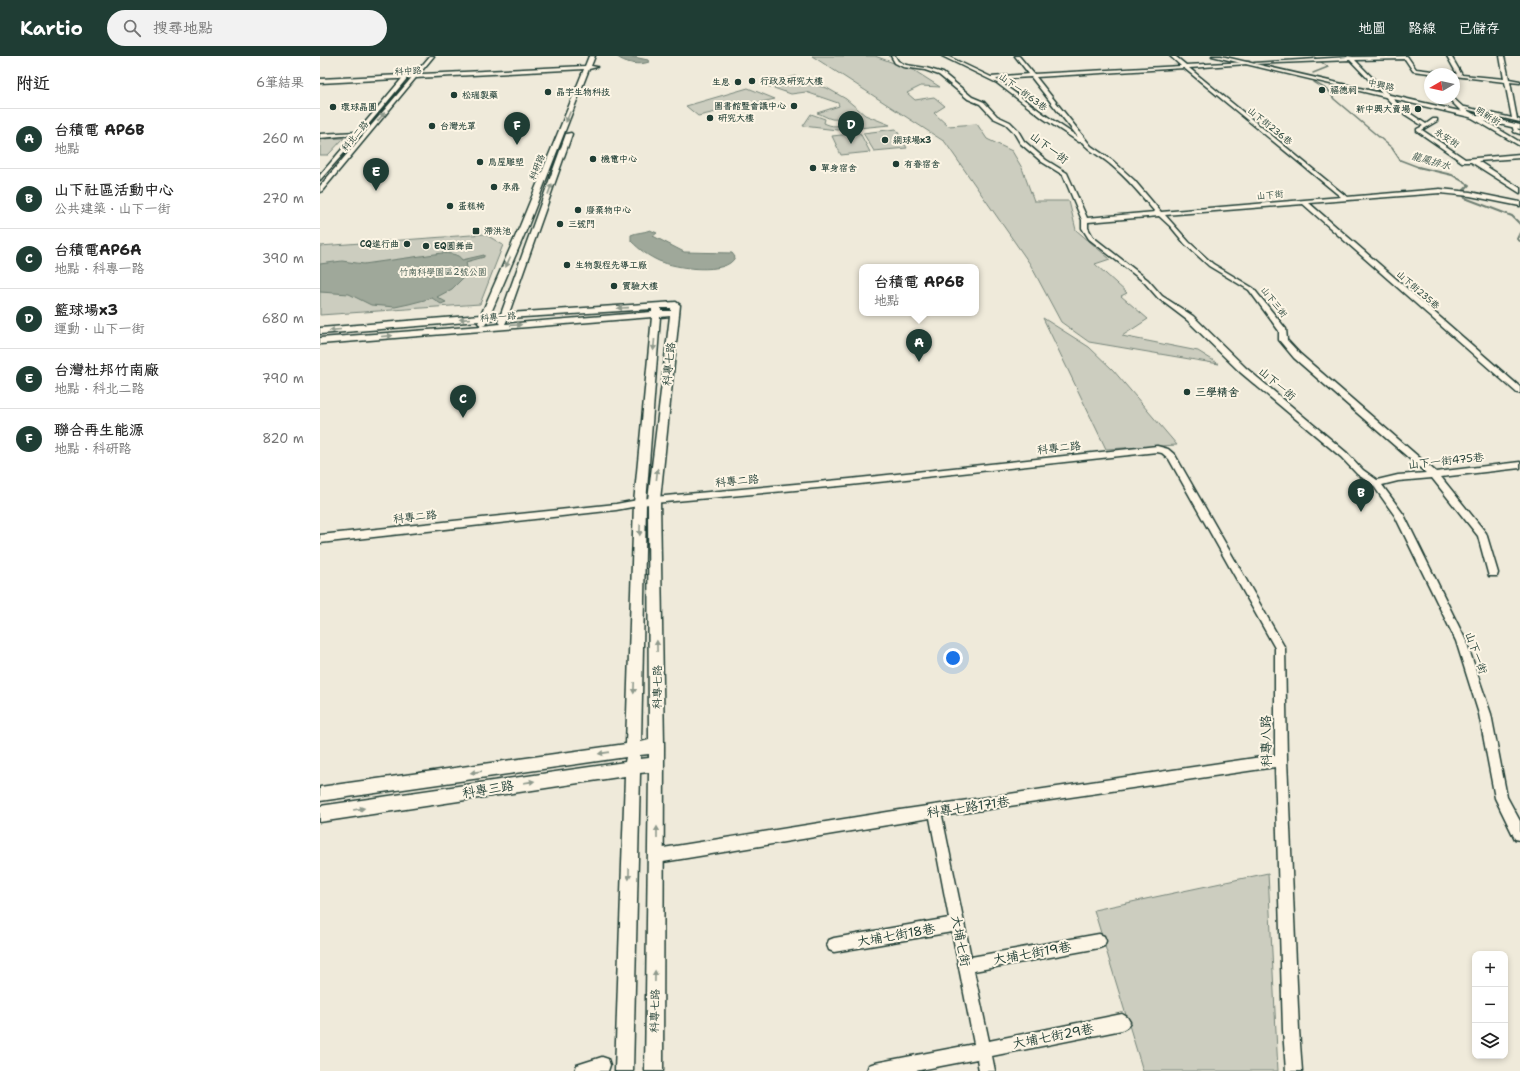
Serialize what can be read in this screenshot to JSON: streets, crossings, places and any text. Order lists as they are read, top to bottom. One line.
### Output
{"streets":{"street":["科中路","中興路","山下一街63巷","明新街","山下街236巷","科北二路","永安街","山下一街","科研路","山下街","山下街235巷","山下三街","科專一路","科專七路","科專二路","山下一街475巷","科專八路","科專三路","科專七路171巷","大埔七街18巷","大埔七街","大埔七街19巷","大埔七街29巷"]},"crossings":[["科中路","科北二路"],["科中路","科研路"],["中興路","明新街"],["中興路","永安街"],["山下一街63巷","山下三街"],["山下街236巷","山下街"],["山下一街","山下街"],["山下一街","山下一街475巷"],["科研路","科專一路"],["山下街","山下街235巷"],["山下街","山下三街"],["山下三街","山下一街475巷"],["科專一路","科專七路"],["科專七路","科專二路"],["科專七路","科專三路"],["科專七路","科專七路171巷"],["科專二路","科專八路"],["科專八路","科專七路171巷"],["科專七路171巷","大埔七街"],["大埔七街18巷","大埔七街"],["大埔七街","大埔七街19巷"],["大埔七街","大埔七街29巷"]],"water":["龍鳳排水"],"parks":["竹南科學園區2號公園"],"places":{"other":["行政及研究大樓","生息","福德祠","晶宇生物科技","松瑞製藥","圖書館暨會議中心","環球晶圓","新中興大賣場","研究大樓","台灣光罩","網球場x3","機電中心","鳥屋雕塑","有眷宿舍","單身宿舍","承鼎","蛋糕椅","廢棄物中心","三號門","CQ進行曲","EQ圓舞曲","生物製程先導工廠","實驗大樓","三學精舍"],"transit":["滯洪池"]},"north":"left","page":{"header":"Kartio","search":"搜尋地點","nav":["地圖","路線","已儲存"],"heading":["附近","6筆結果"],"list":[{"mark":"A","name":"台積電 AP6B","note":"地點","value":"260 m"},{"mark":"B","name":"山下社區活動中心","note":"公共建築 · 山下一街","value":"270 m"},{"mark":"C","name":"台積電AP6A","note":"地點 · 科專一路","value":"390 m"},{"mark":"D","name":"籃球場x3","note":"運動 · 山下一街","value":"680 m"},{"mark":"E","name":"台灣杜邦竹南廠","note":"地點 · 科北二路","value":"790 m"},{"mark":"F","name":"聯合再生能源","note":"地點 · 科研路","value":"820 m"}],"pins":["D","F","E","A","C","B"],"popup":["台積電 AP6B","地點"],"map_buttons":["+","−"]}}
